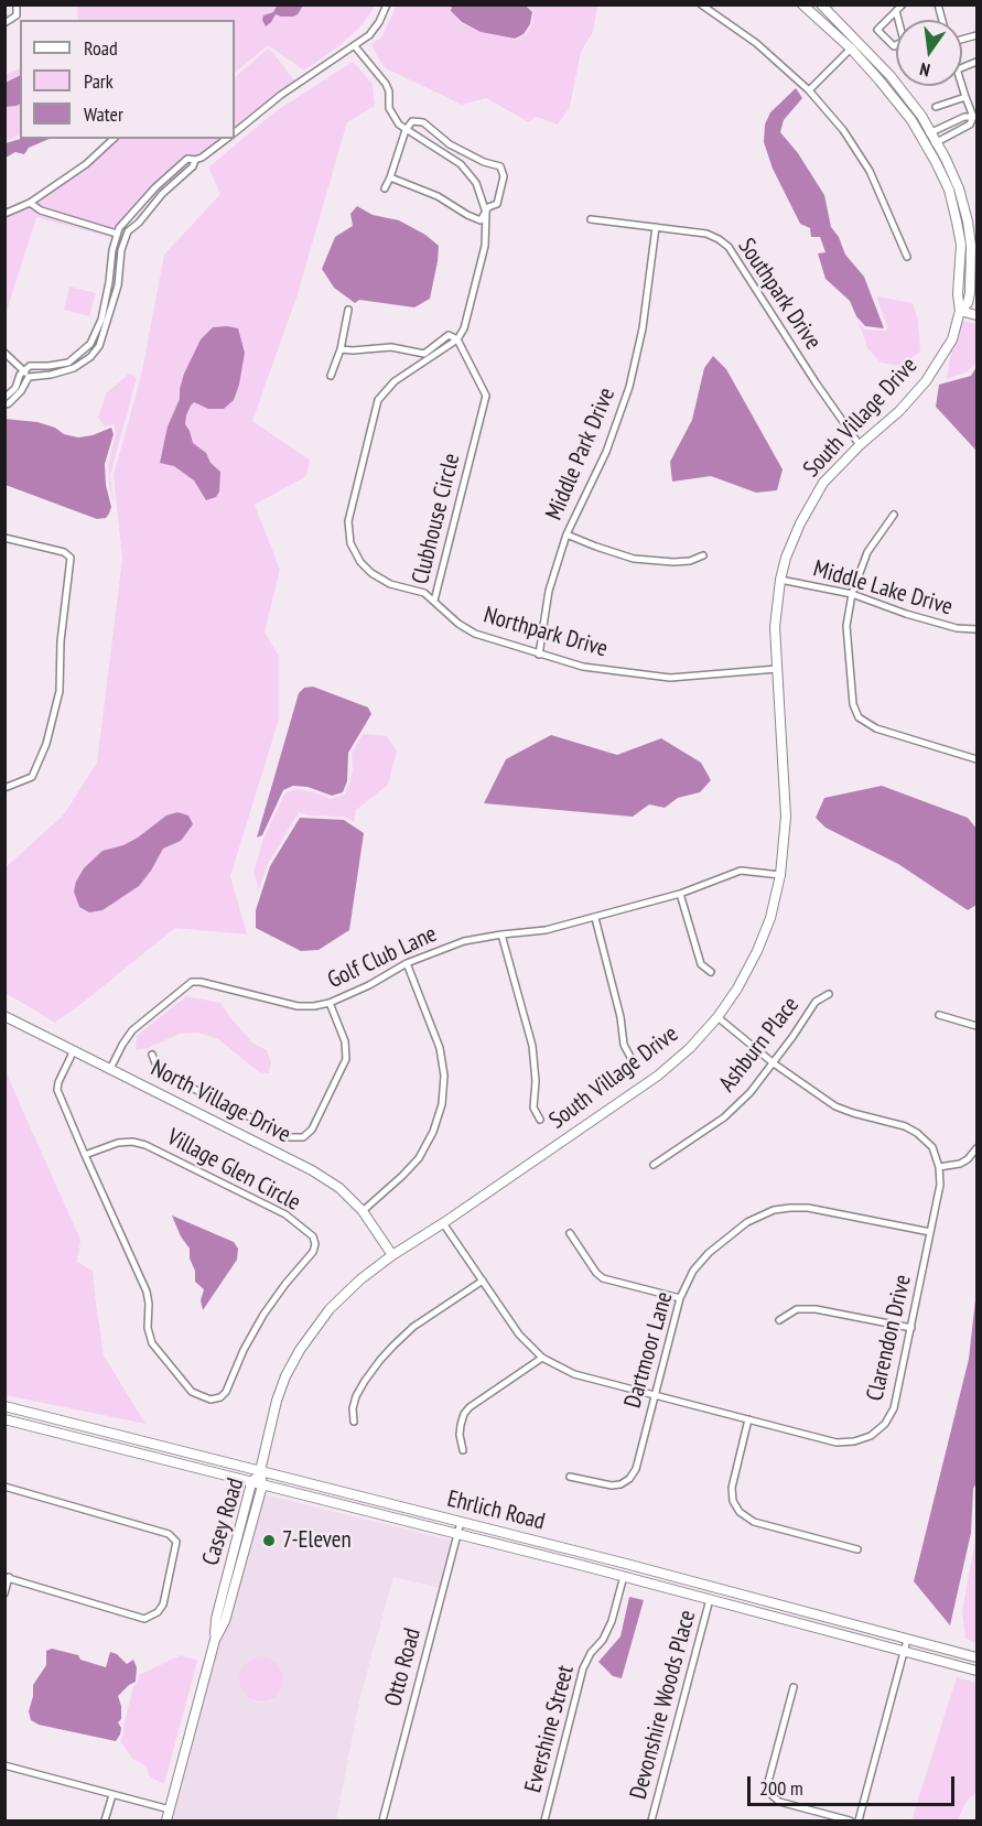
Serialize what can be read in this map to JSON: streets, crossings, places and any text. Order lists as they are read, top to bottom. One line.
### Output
{"streets":{"street":["Southpark Drive","South Village Drive","Middle Park Drive","Clubhouse Circle","Middle Lake Drive","Northpark Drive","Golf Club Lane","Ashburn Place","North Village Drive","Village Glen Circle","Clarendon Drive","Dartmoor Lane","Ehrlich Road","Casey Road","Otto Road","Devonshire Woods Place","Evershine Street"]},"crossings":[["Southpark Drive","South Village Drive"],["Southpark Drive","Middle Park Drive"],["South Village Drive","Middle Lake Drive"],["South Village Drive","Northpark Drive"],["South Village Drive","Golf Club Lane"],["South Village Drive","North Village Drive"],["South Village Drive","Clarendon Drive"],["South Village Drive","Ehrlich Road"],["South Village Drive","Casey Road"],["Middle Park Drive","Northpark Drive"],["Clubhouse Circle","Northpark Drive"],["Golf Club Lane","North Village Drive"],["North Village Drive","Village Glen Circle"],["Clarendon Drive","Dartmoor Lane"],["Ehrlich Road","Casey Road"],["Ehrlich Road","Otto Road"],["Ehrlich Road","Devonshire Woods Place"],["Ehrlich Road","Evershine Street"]],"places":["7-Eleven"],"legend":["Road","Park","Water"],"scale_bar":"200 m","north":"bottom"}
